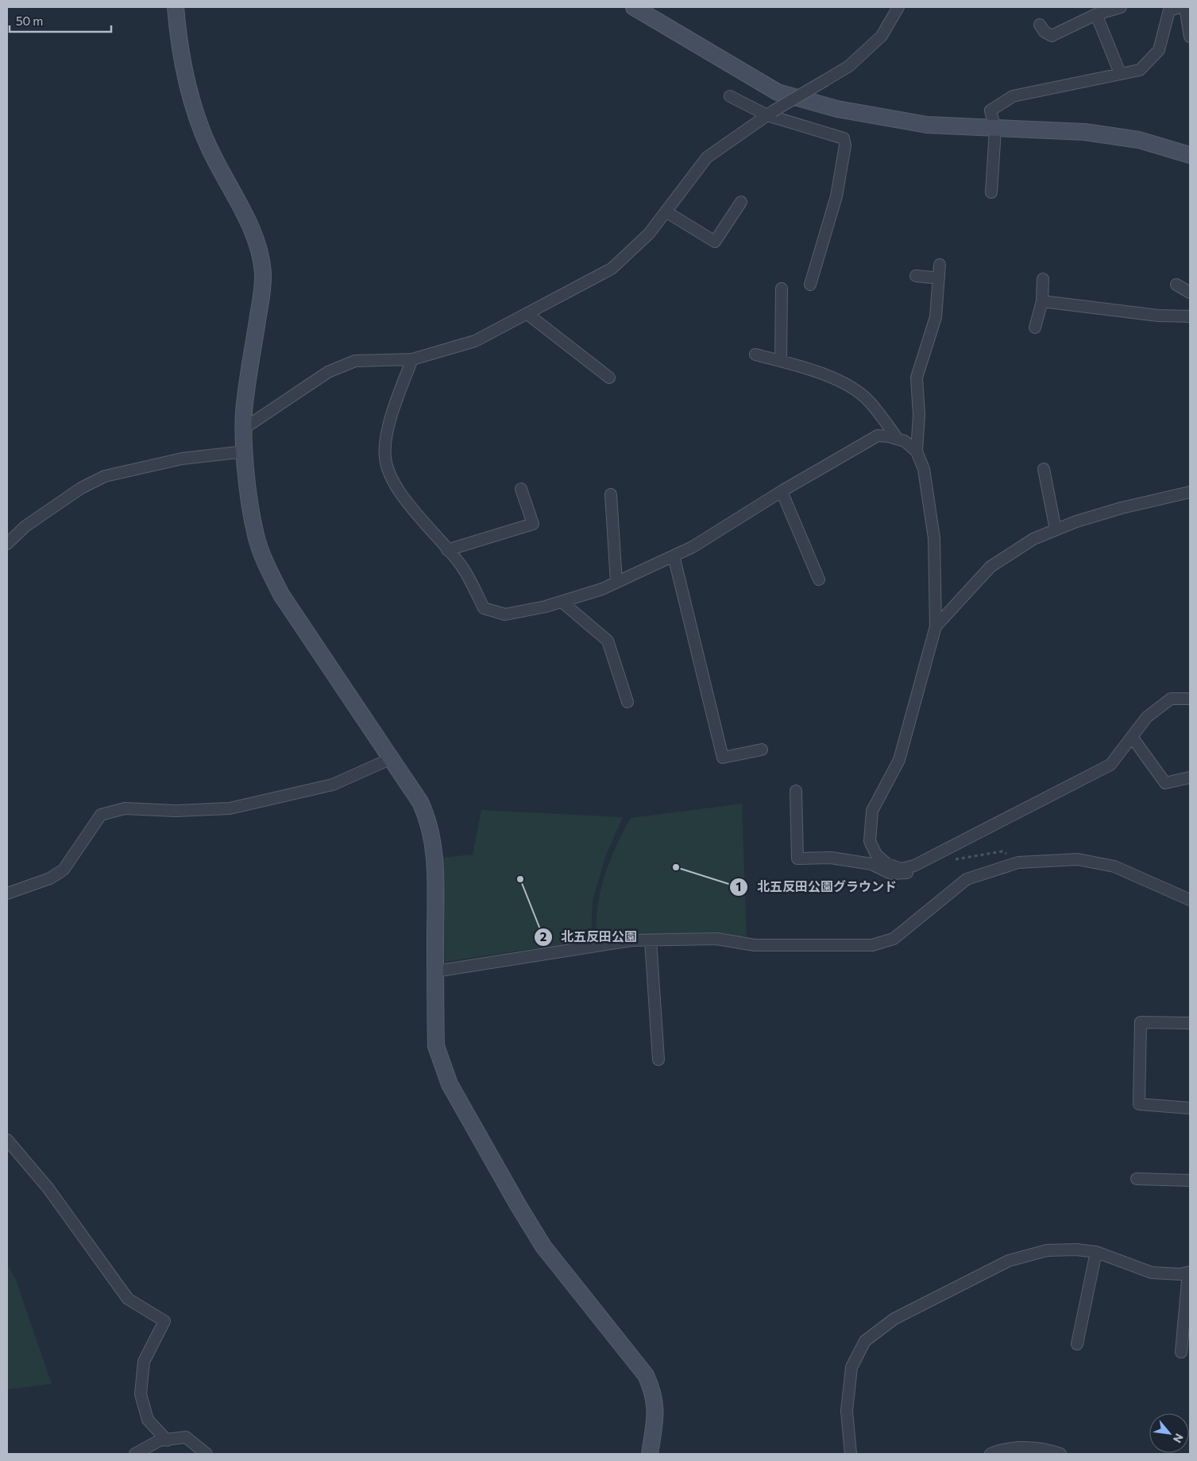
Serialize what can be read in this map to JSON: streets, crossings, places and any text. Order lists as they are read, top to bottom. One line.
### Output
{"places":["北五反田公園グラウンド","北五反田公園"],"scale_bar":"50 m","north":"bottom right"}
